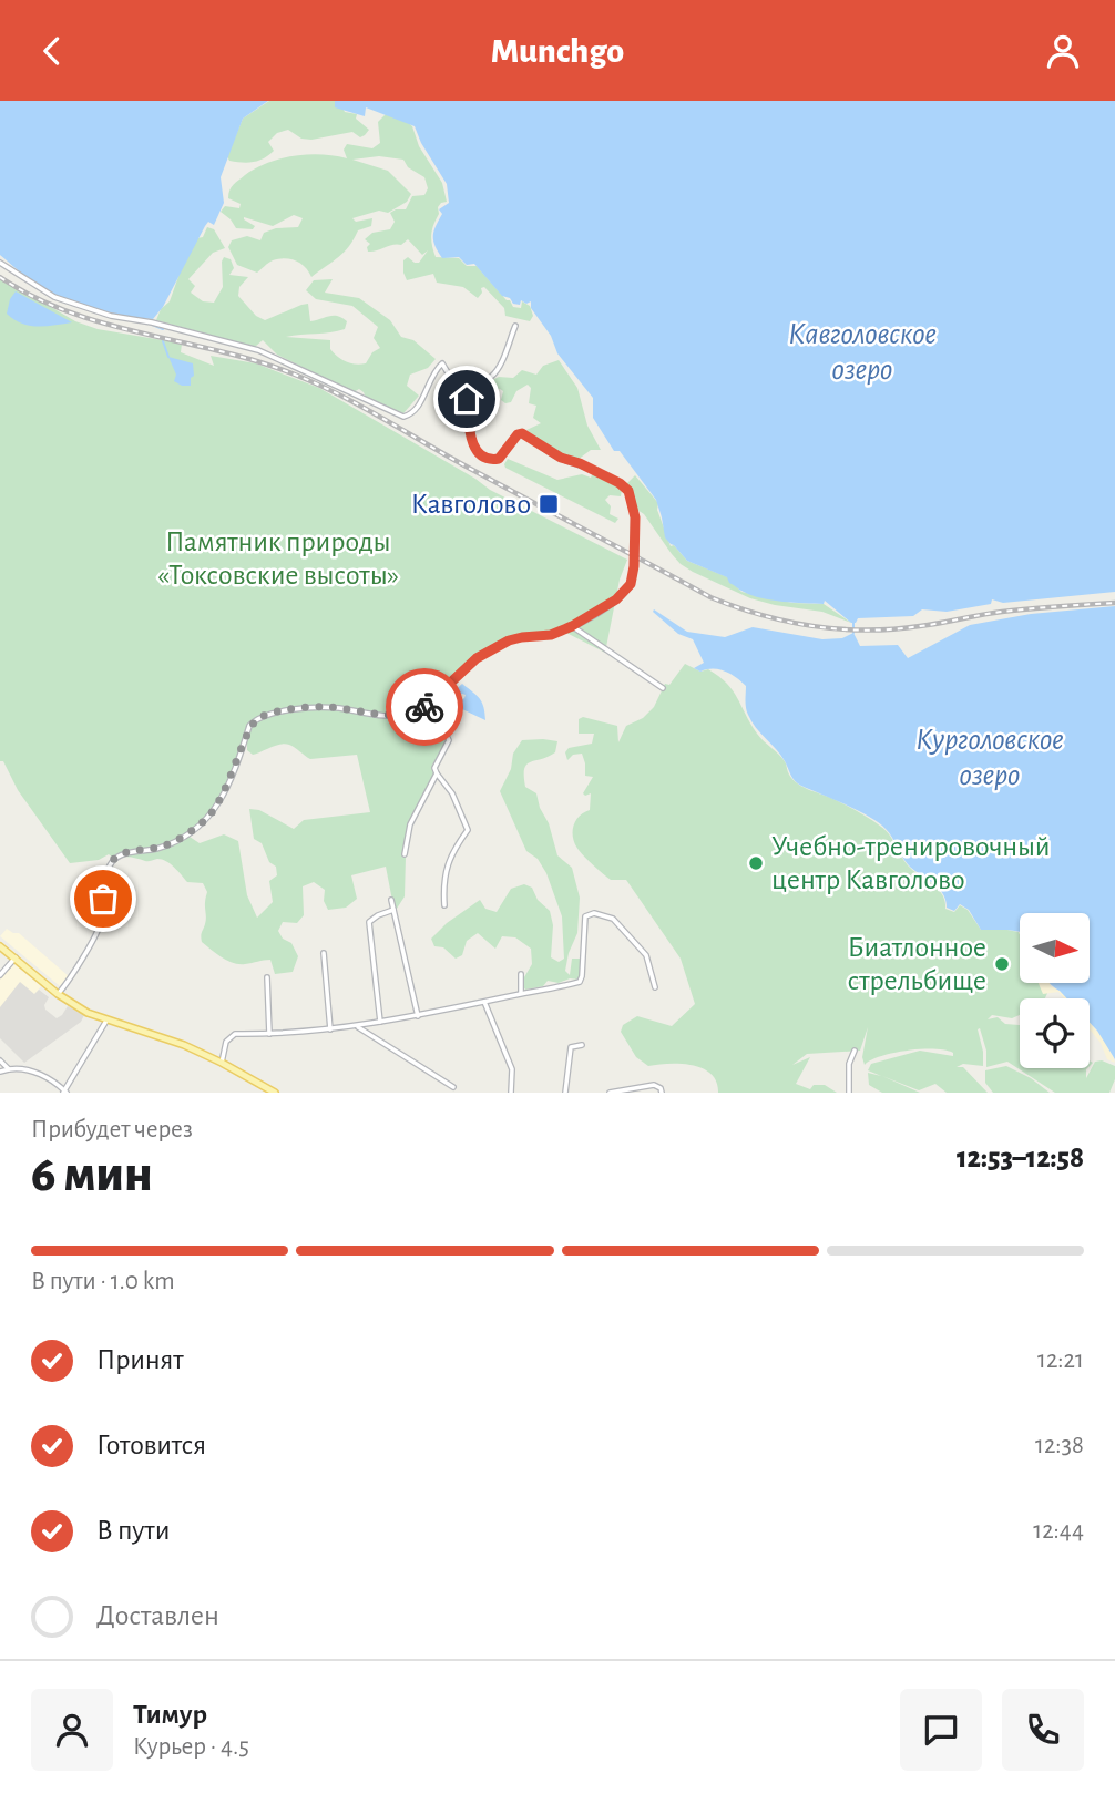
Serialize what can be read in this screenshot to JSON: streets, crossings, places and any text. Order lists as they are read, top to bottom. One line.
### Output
{"water":["Кавголовское озеро","Курголовское озеро"],"parks":["Памятник природы «Токсовские высоты»"],"places":{"transit":["Кавголово"],"other":["Учебно-тренировочный центр Кавголово","Биатлонное стрельбище"]},"north":"right","page":{"header":"Munchgo","heading":["6 мин","Прибудет через","12:53–12:58"],"panel":["Тимур","Курьер · 4.5"],"bar":"В пути · 1.0 km","list":[["Принят","12:21"],["Готовится","12:38"],["В пути","12:44"],"Доставлен"]}}
